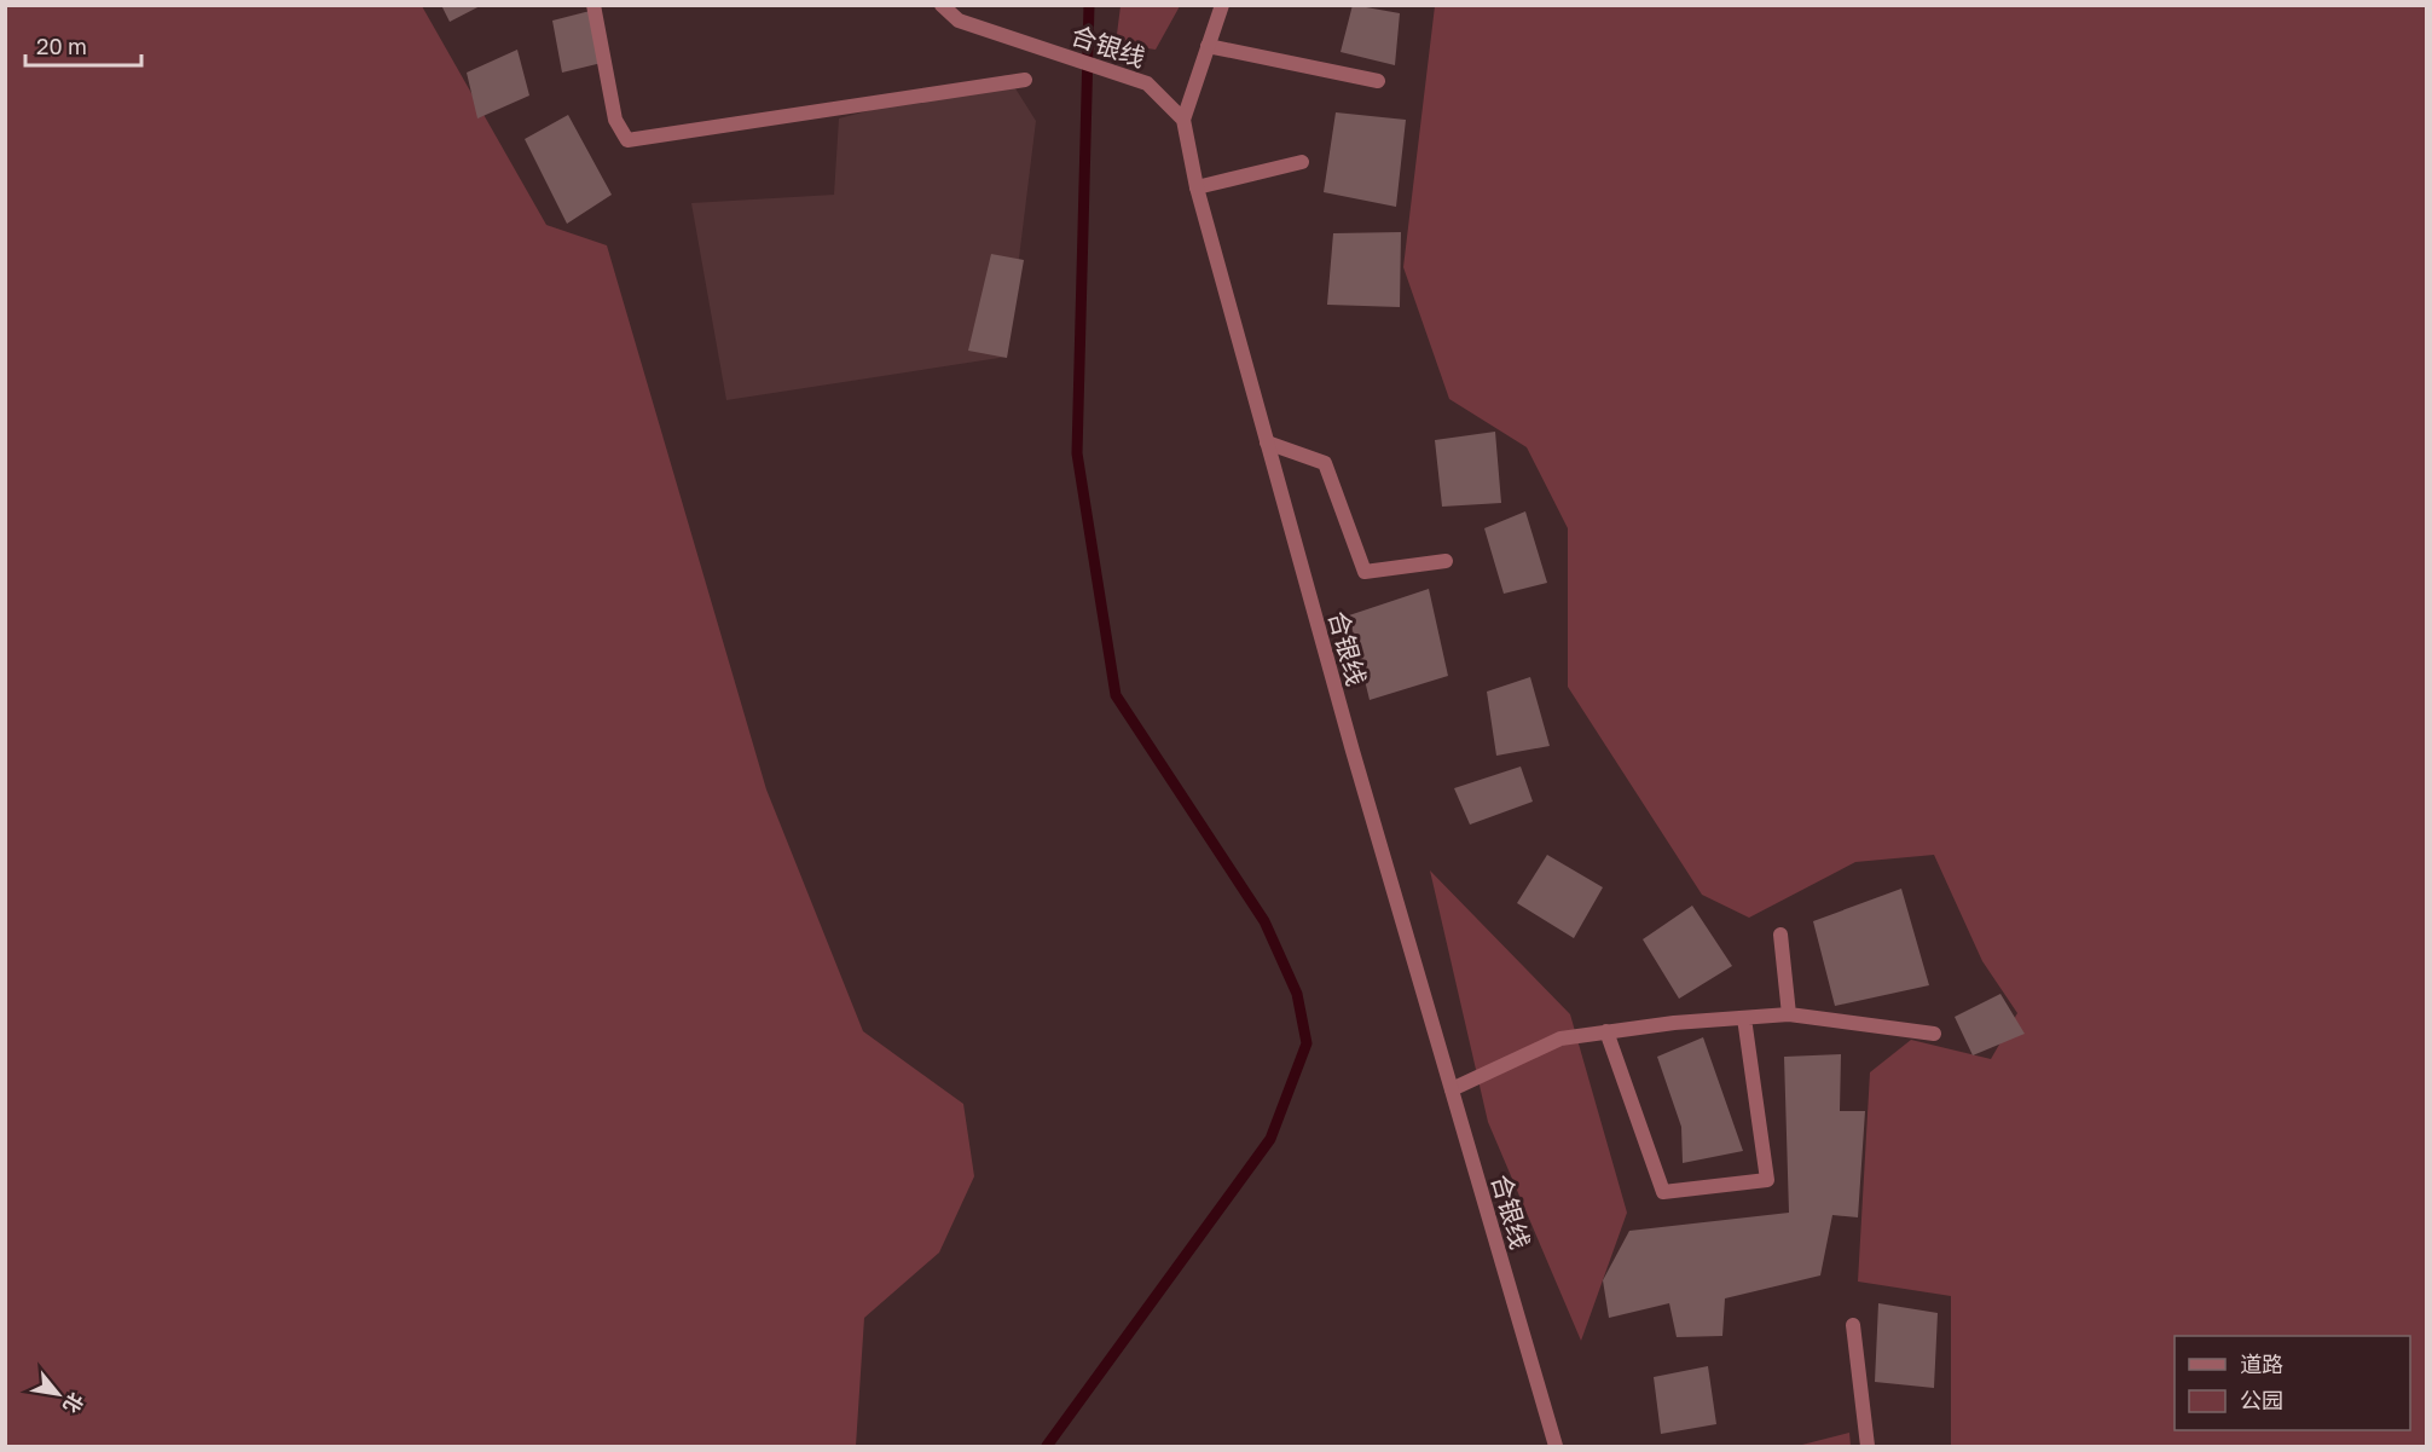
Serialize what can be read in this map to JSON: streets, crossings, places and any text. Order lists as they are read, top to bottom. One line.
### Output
{"streets":{"street":["合银线"]},"legend":["道路","公园"],"scale_bar":"20 m","north":"bottom right"}
